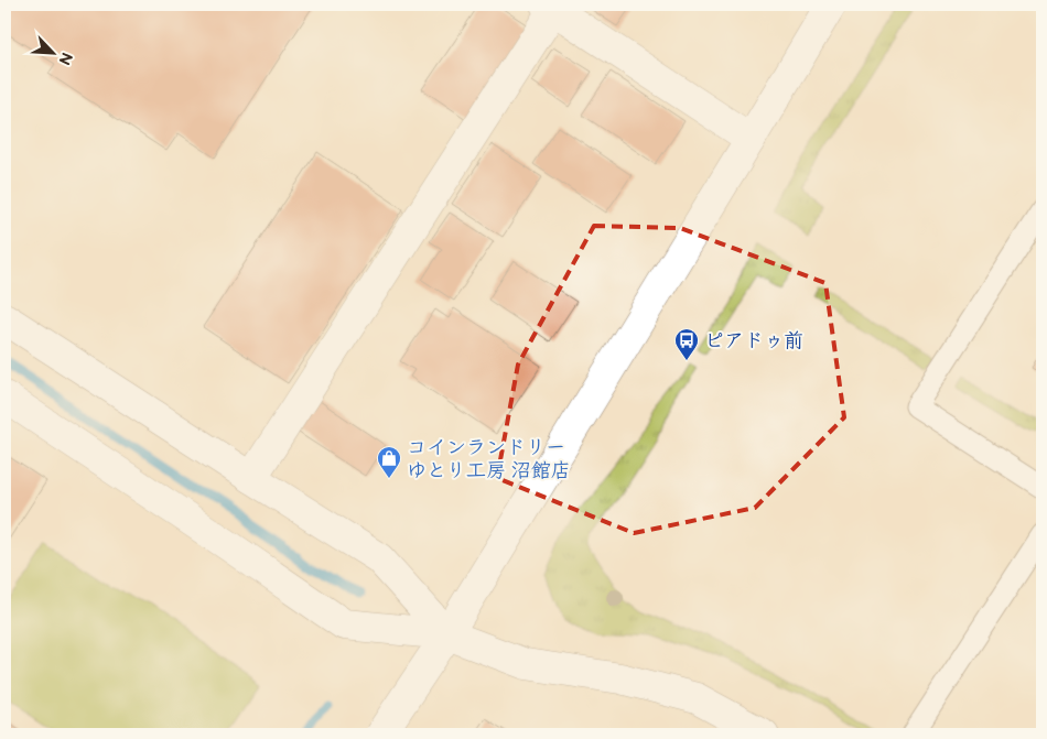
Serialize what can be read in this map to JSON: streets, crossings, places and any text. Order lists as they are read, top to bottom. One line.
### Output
{"places":{"bus stop":["ピアドゥ前"],"shop":["コインランドリー ゆとり工房 沼館店"]},"north":"bottom right"}
